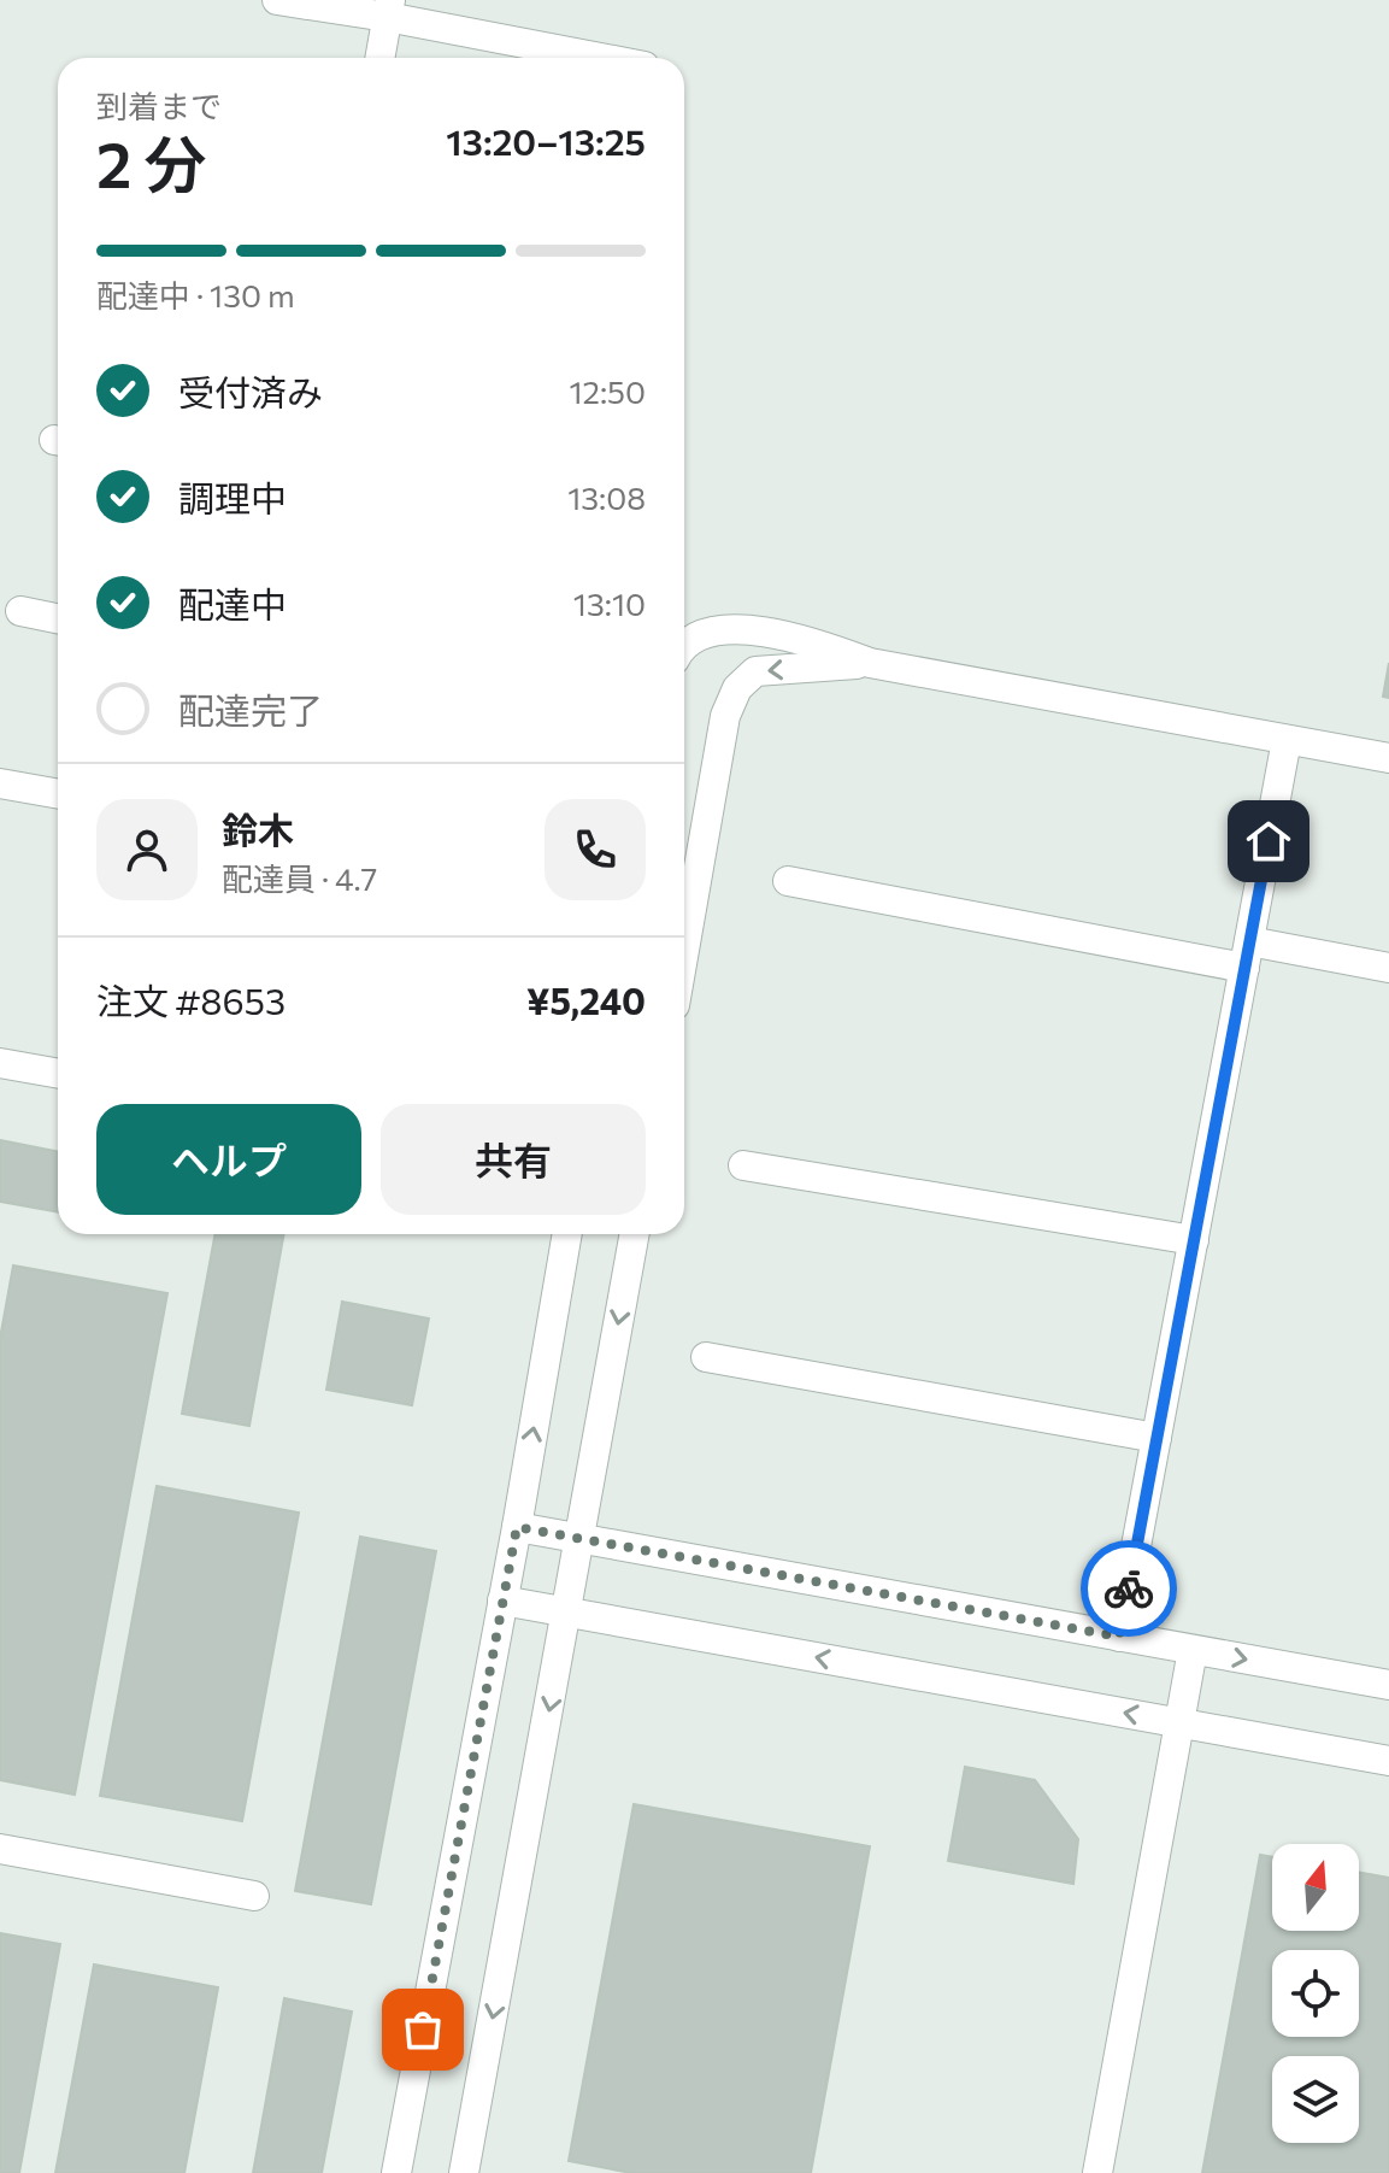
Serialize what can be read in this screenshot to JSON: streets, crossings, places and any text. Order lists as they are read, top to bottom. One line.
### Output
{"north":"top","page":{"heading":["2 分","到着まで","13:20–13:25"],"panel":["鈴木","配達員 · 4.7","注文 #8653","¥5,240"],"bar":"配達中 · 130 m","list":[["受付済み","12:50"],["調理中","13:08"],["配達中","13:10"],"配達完了"],"buttons":["ヘルプ","共有"]}}
